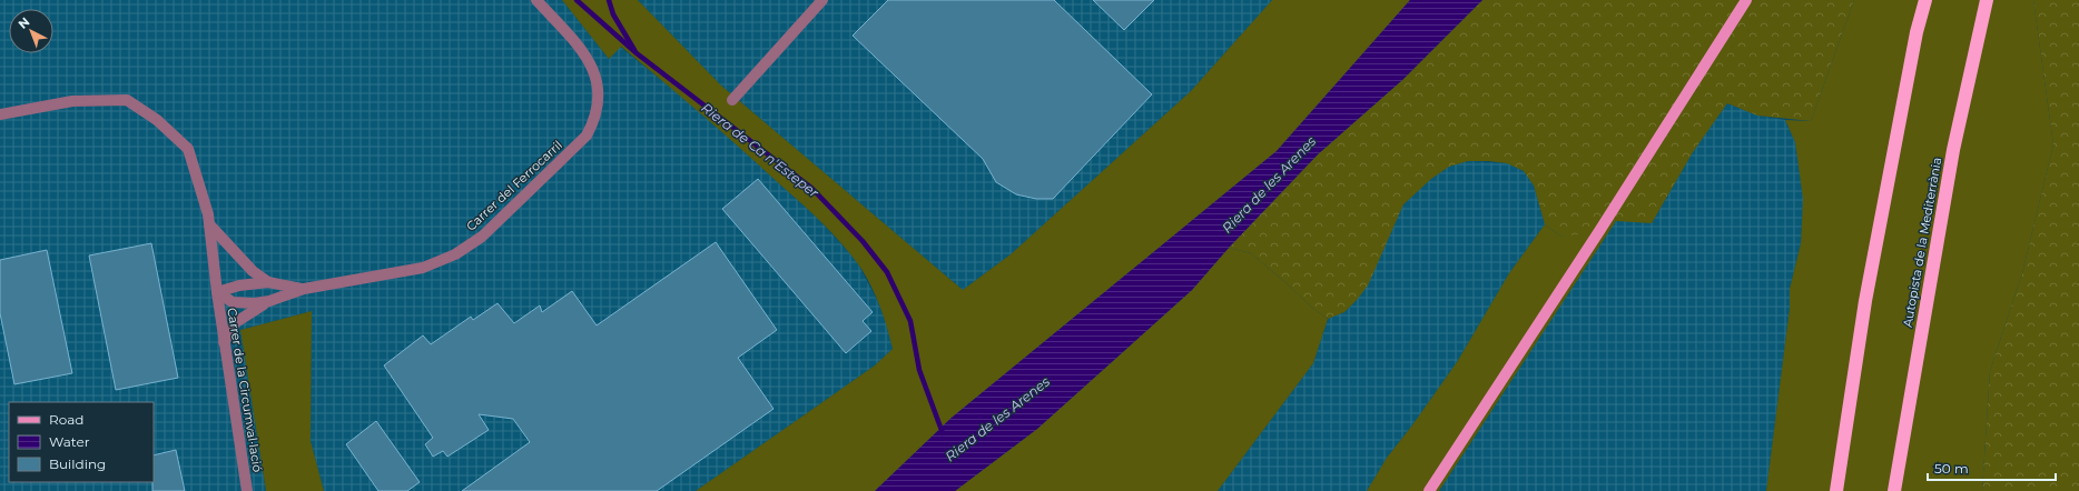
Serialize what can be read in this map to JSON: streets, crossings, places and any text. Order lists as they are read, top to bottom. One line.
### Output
{"streets":{"highway":["Autopista de la Mediterrània"],"street":["Carrer del Ferrocarril","Carrer de la Circumval·lació"]},"crossings":[["Carrer del Ferrocarril","Carrer de la Circumval·lació"]],"water":["Riera de Ca n'Esteper","Riera de les Arenes"],"legend":["Road","Water","Building"],"scale_bar":"50 m","north":"top left"}
